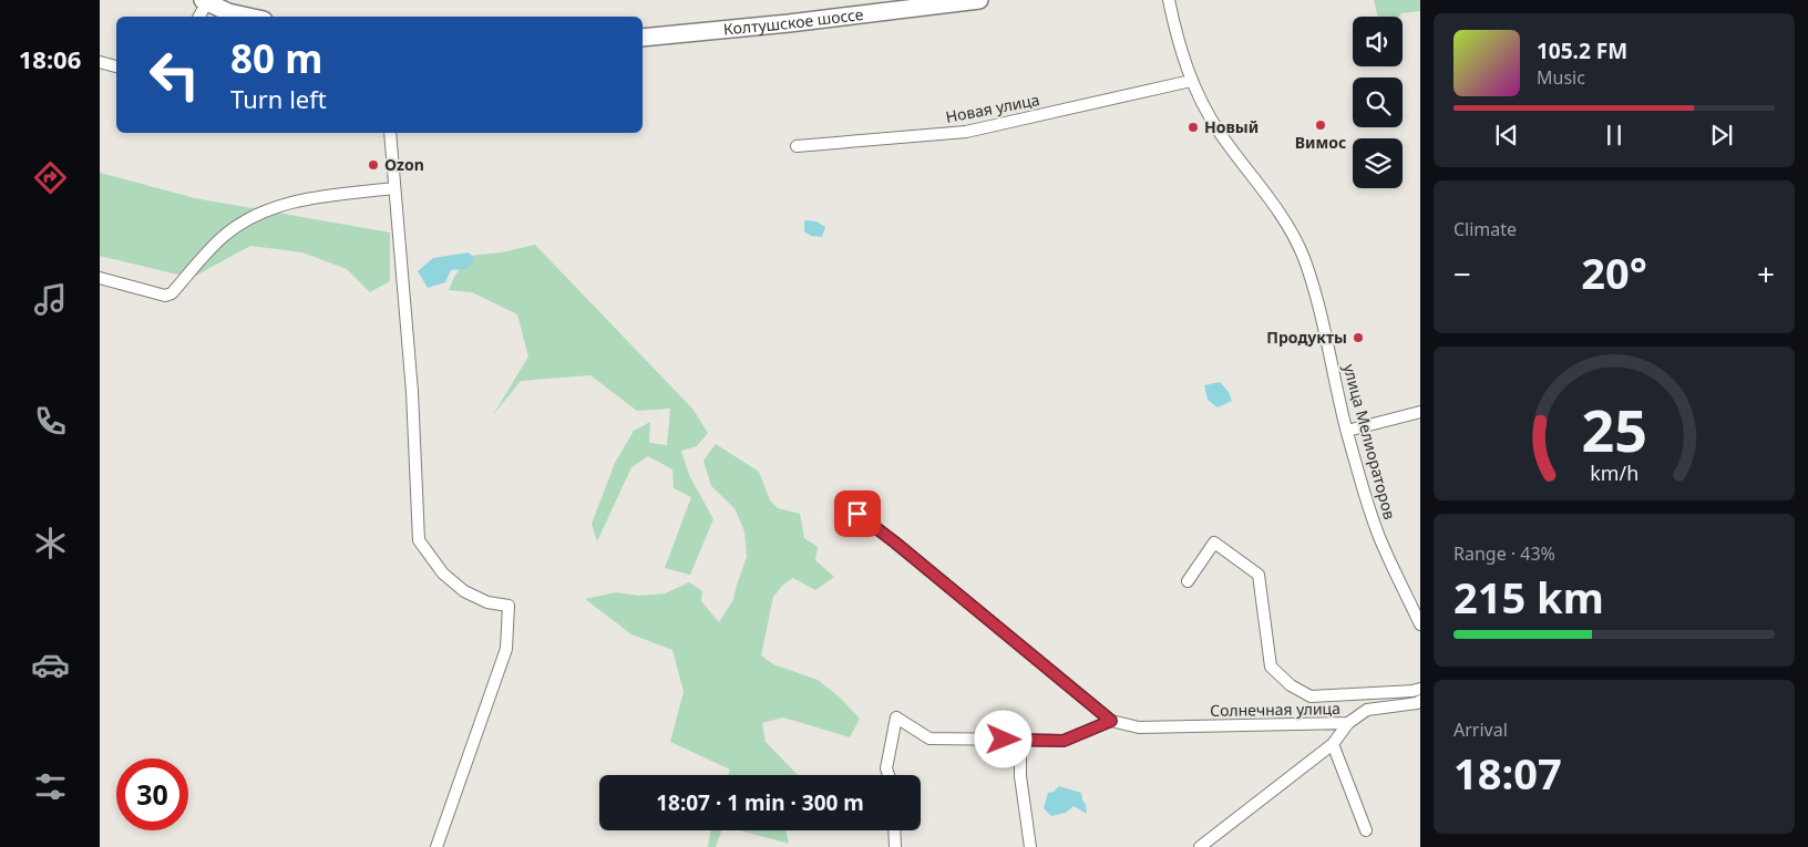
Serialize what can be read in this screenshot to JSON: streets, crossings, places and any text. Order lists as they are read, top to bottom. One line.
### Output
{"streets":{"main road":["Колтушское шоссе"],"street":["Новая улица","улица Мелиораторов","Солнечная улица"]},"crossings":[["Новая улица","улица Мелиораторов"]],"places":["Вимос","Новый","Ozon","Продукты"],"page":{"tabs":"18:06","turn":["80 m","Turn left"],"song":["105.2 FM","Music"],"tile":["Climate",["Range · 43%","215 km"],["Arrival","18:07"]],"heat":["−","20°","+"],"limit":"30","trip":"18:07 · 1 min · 300 m","gauge":["25","km/h"]}}
